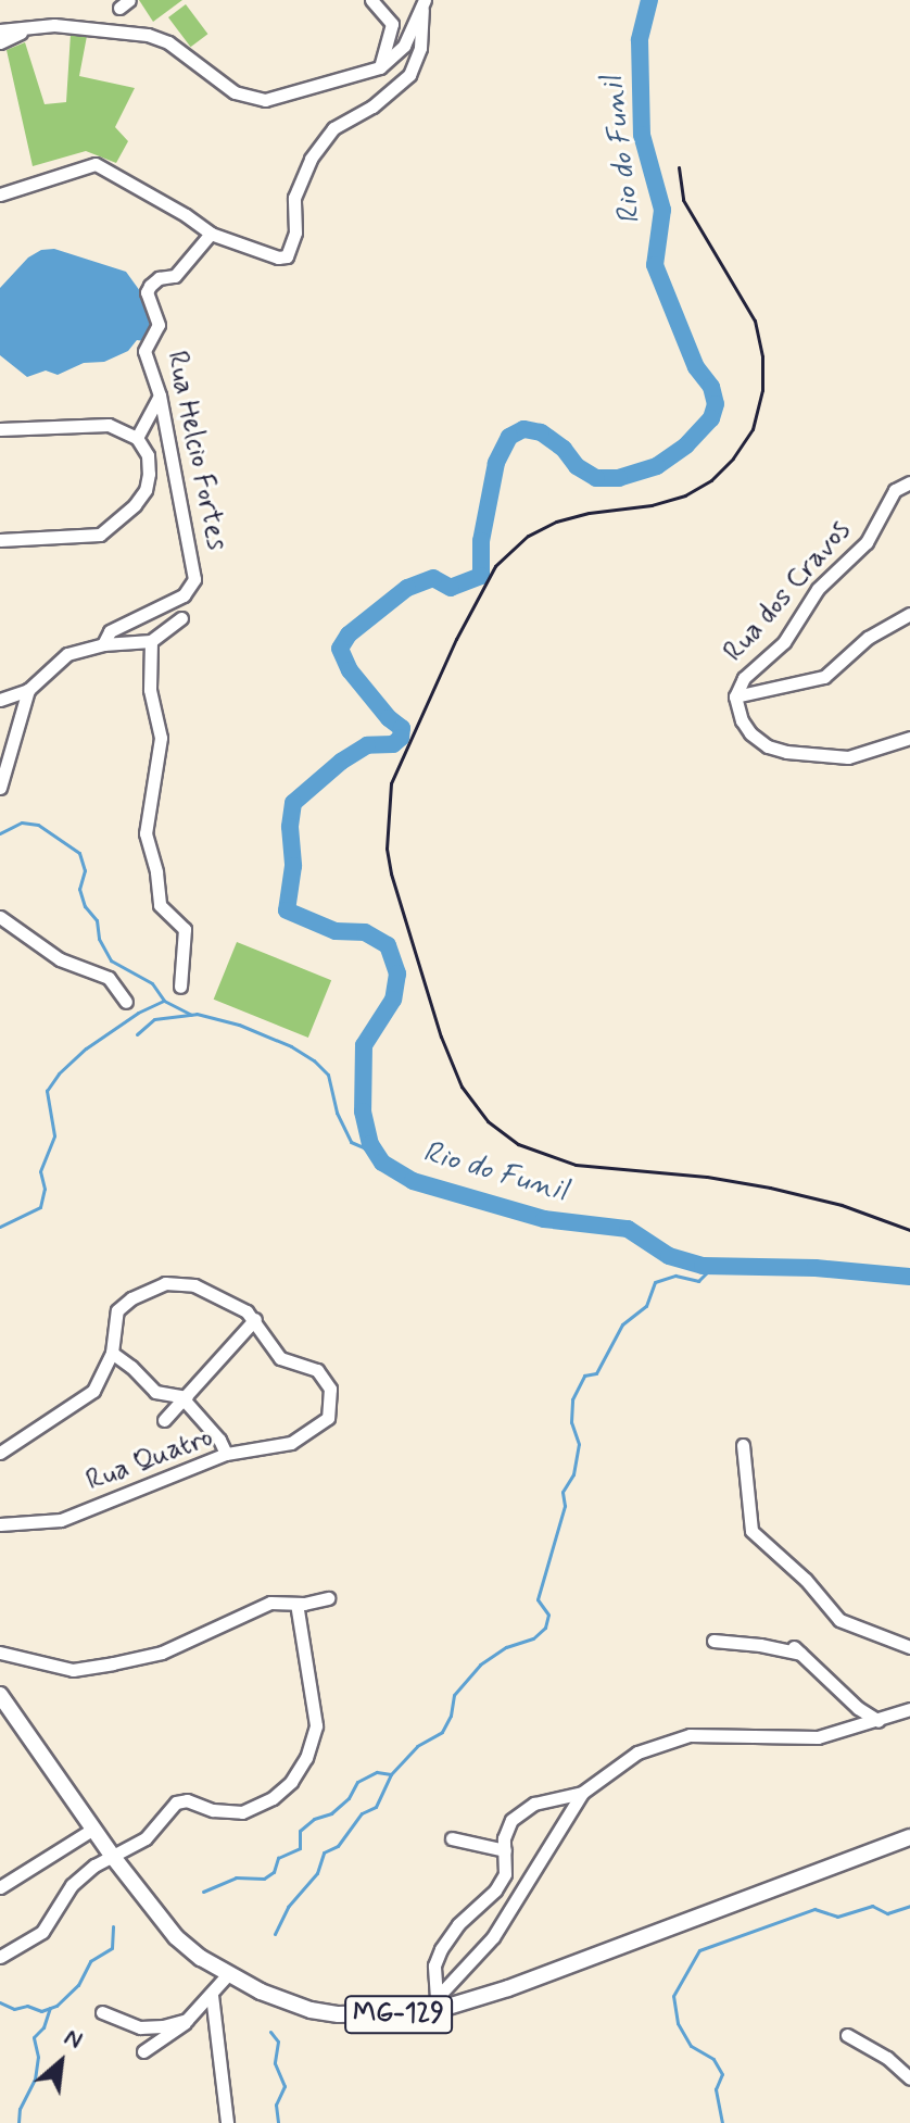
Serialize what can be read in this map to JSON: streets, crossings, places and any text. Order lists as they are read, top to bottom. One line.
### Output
{"streets":{"main road":["MG-129"],"street":["Rua Helcio Fortes","Rua dos Cravos","Rua Quatro"]},"water":["Rio do Funil"],"north":"top right"}
